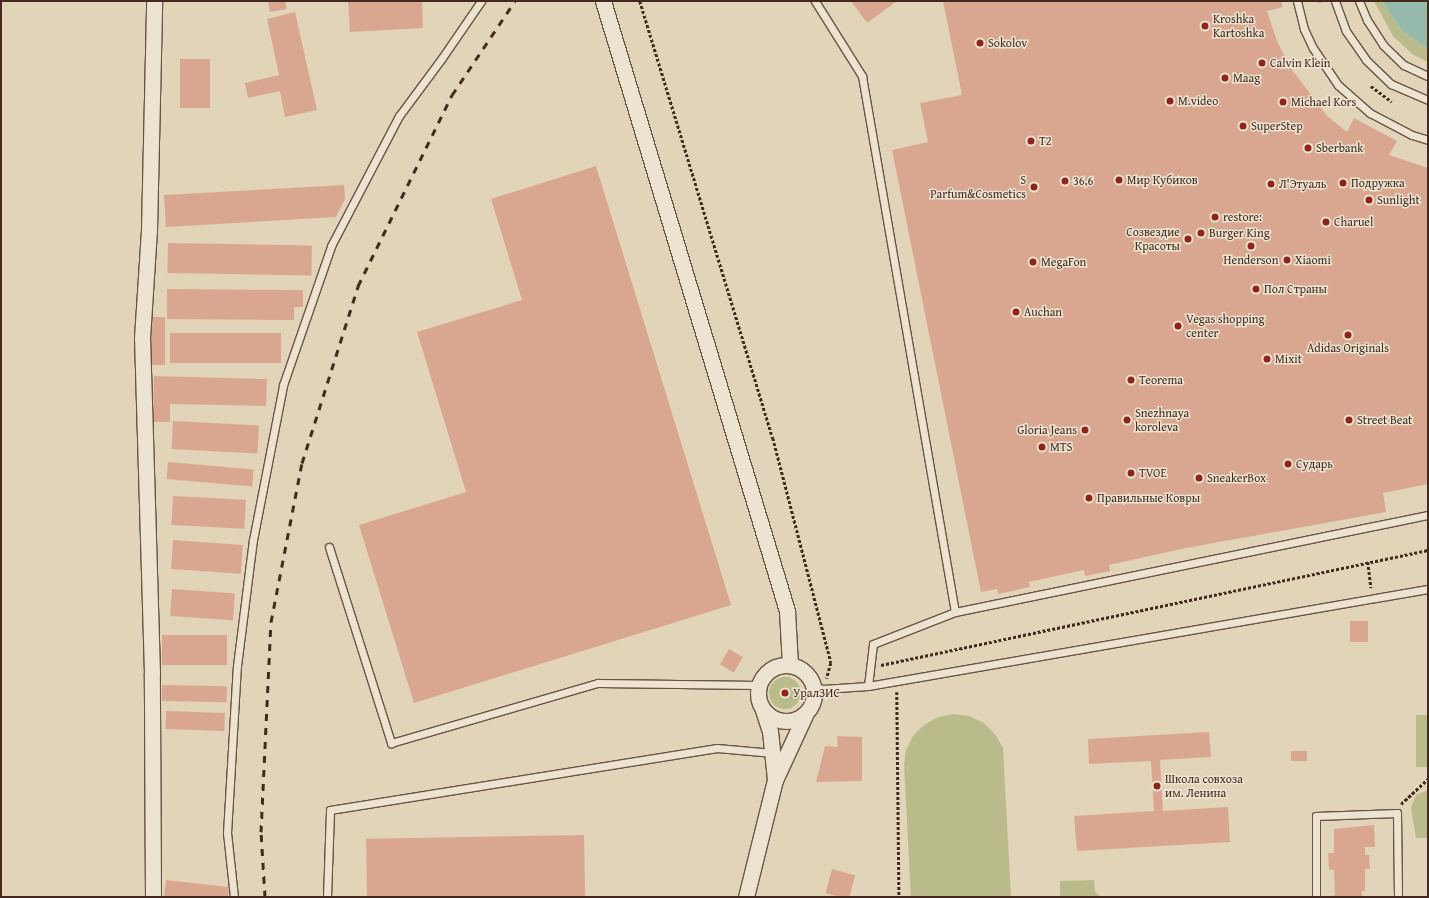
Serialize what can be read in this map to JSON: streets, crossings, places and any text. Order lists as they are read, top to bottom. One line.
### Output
{"places":["Kroshka Kartoshka","Sokolov","Calvin Klein","Maag","M.video","Michael Kors","SuperStep","T2","Sberbank","Мир Кубиков","36,6","Подружка","Л'Этуаль","S Parfum&Cosmetics","Sunlight","restore:","Charuel","Burger King","Созвездие Красоты","Henderson","Xiaomi","MegaFon","Пол Страны","Auchan","Vegas shopping center","Adidas Originals","Mixit","Teorema","Snezhnaya koroleva","Street Beat","Gloria Jeans","MTS","Сударь","TVOE","SneakerBox","Правильные Ковры","УралЗИС","Школа совхоза им. Ленина"]}
